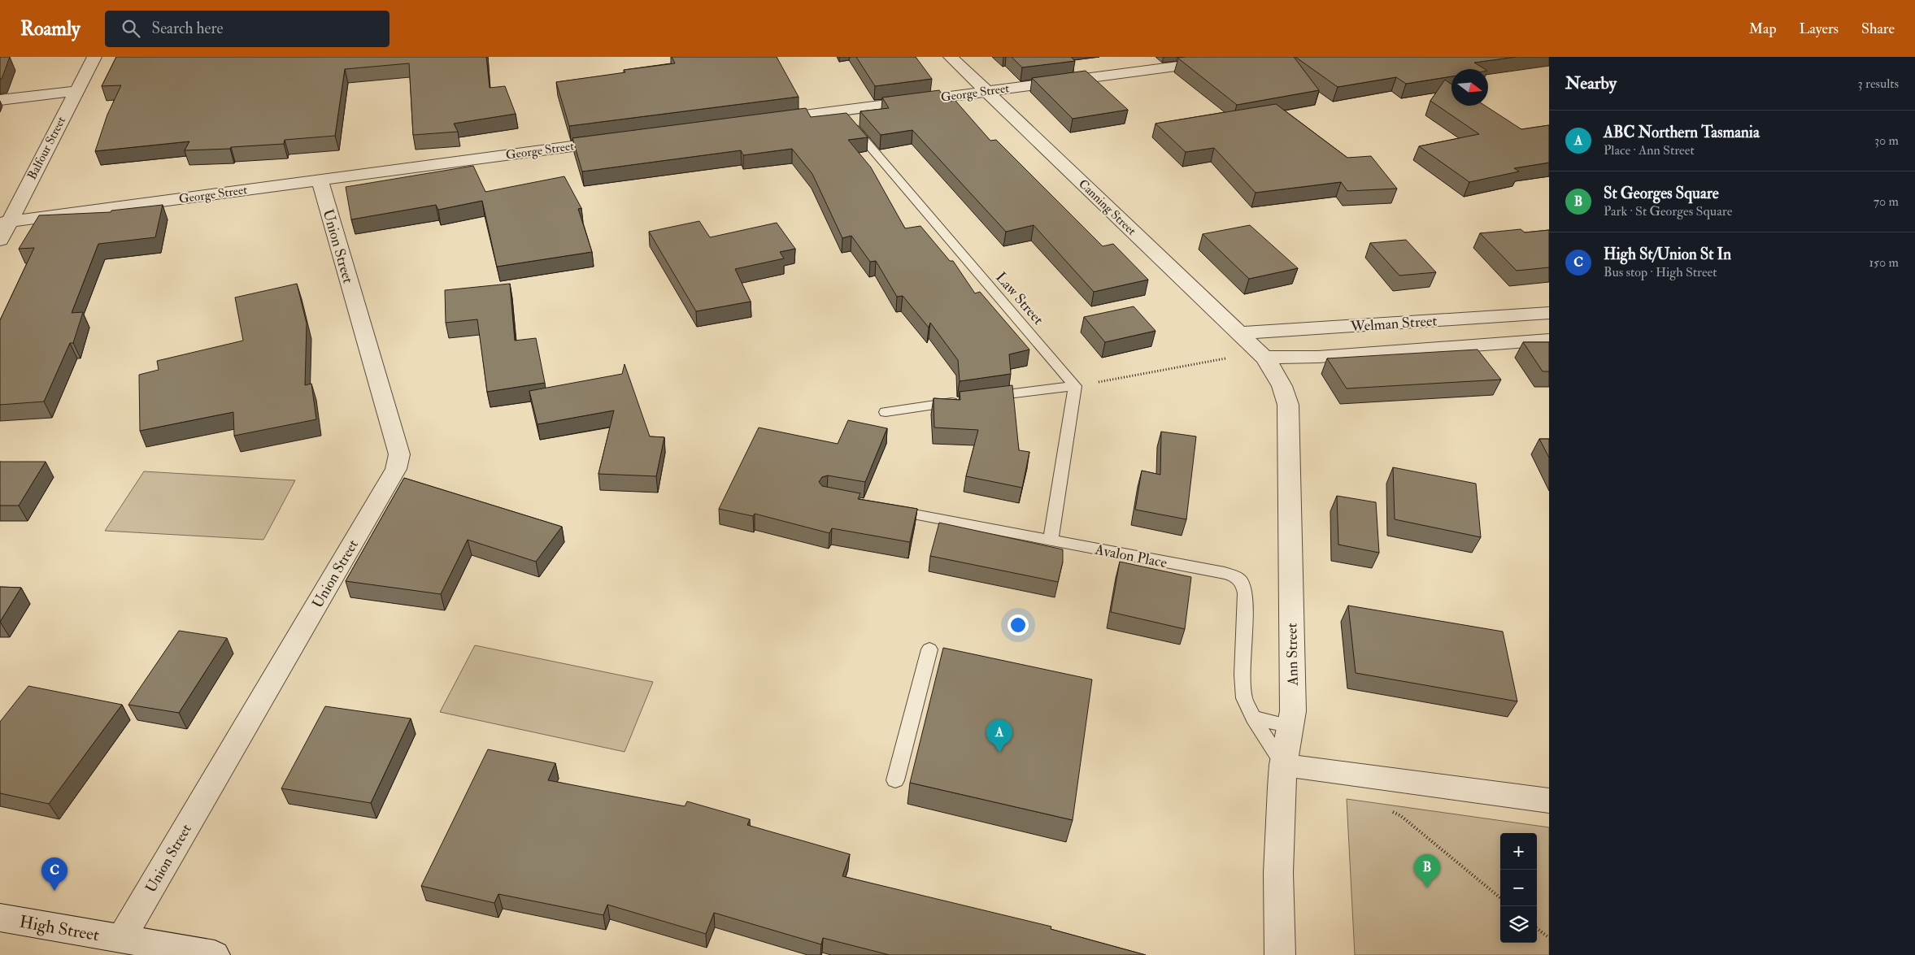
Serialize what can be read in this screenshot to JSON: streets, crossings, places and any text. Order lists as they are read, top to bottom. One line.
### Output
{"streets":{"street":["George Street","Balfour Street","Canning Street","Union Street","Welman Street","Ann Street","High Street"],"lane":["Law Street","Avalon Place"]},"crossings":[["George Street","Balfour Street"],["George Street","Canning Street"],["George Street","Union Street"],["George Street","Law Street"],["Canning Street","Welman Street"],["Canning Street","Ann Street"],["Union Street","High Street"],["Welman Street","Ann Street"],["Avalon Place","Ann Street"]],"north":"right","page":{"header":"Roamly","search":"Search here","nav":["Map","Layers","Share"],"heading":["Nearby","3 results"],"list":[{"mark":"A","name":"ABC Northern Tasmania","note":"Place · Ann Street","value":"30 m"},{"mark":"B","name":"St Georges Square","note":"Park · St Georges Square","value":"70 m"},{"mark":"C","name":"High St/Union St In","note":"Bus stop · High Street","value":"150 m"}],"pins":["A","B","C"],"map_buttons":["+","−"]}}
